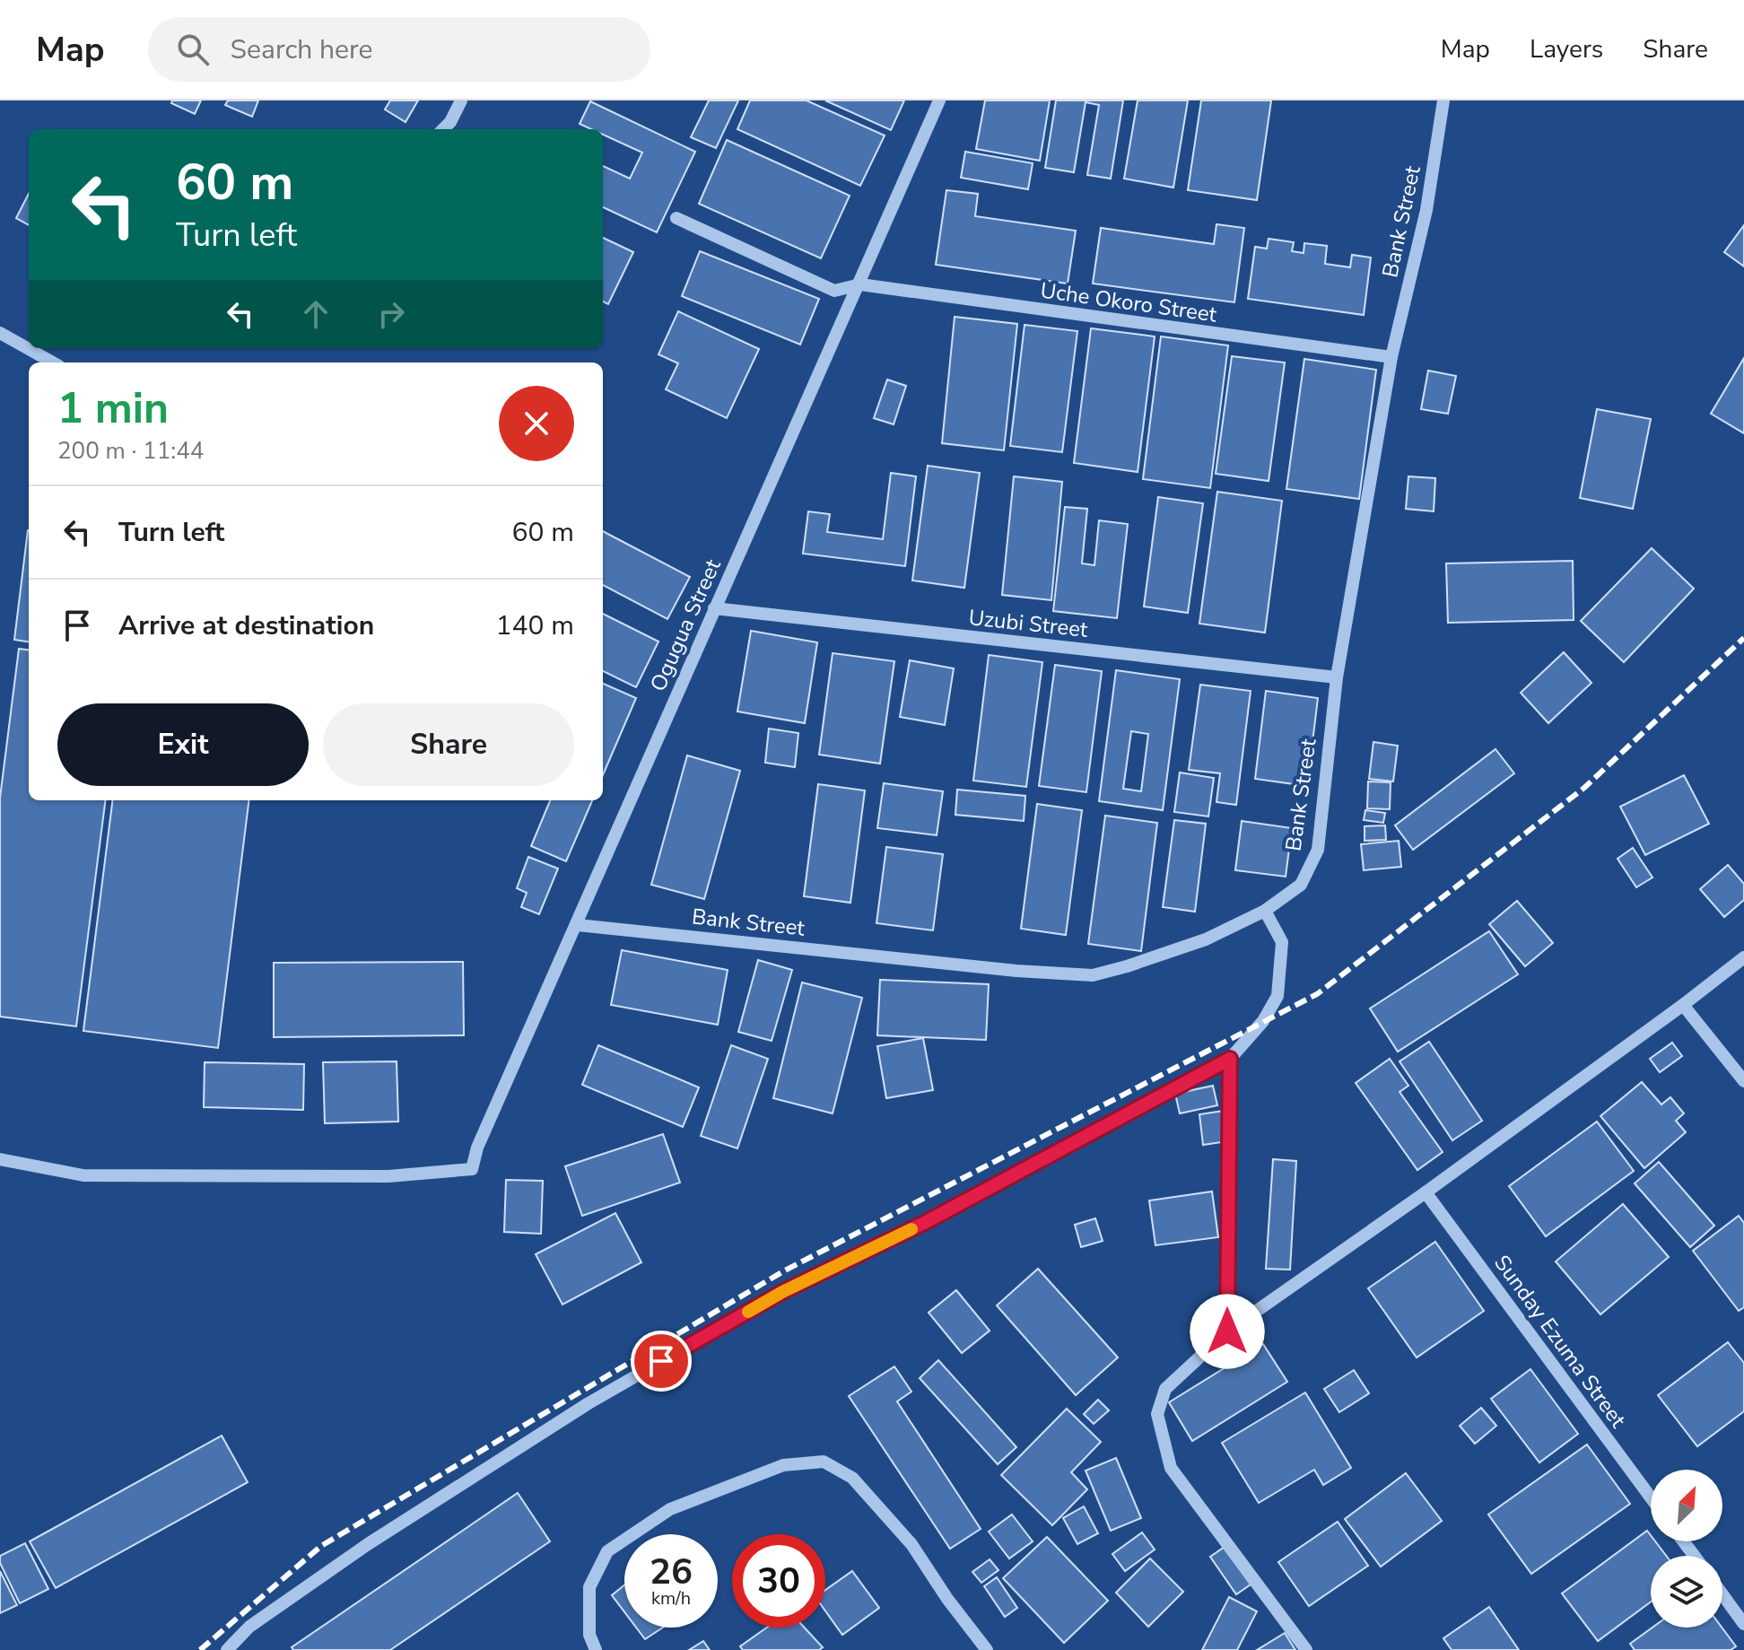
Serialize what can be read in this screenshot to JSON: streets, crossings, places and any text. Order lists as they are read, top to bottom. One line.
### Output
{"streets":{"street":["Bank Street","Uche Okoro Street","Uzubi Street","Ogugua Street","Sunday Ezuma Street"]},"crossings":[["Bank Street","Uche Okoro Street"],["Bank Street","Uzubi Street"],["Bank Street","Ogugua Street"],["Uche Okoro Street","Ogugua Street"],["Uzubi Street","Ogugua Street"]],"north":"top right","page":{"header":"Map","search":"Search here","nav":["Map","Layers","Share"],"turn":["60 m","Turn left"],"heading":["1 min","200 m · 11:44"],"list":[{"name":"Turn left","value":"60 m"},{"name":"Arrive at destination","value":"140 m"}],"buttons":["Exit","Share"],"speed":"26 km/h","limit":"30"}}
